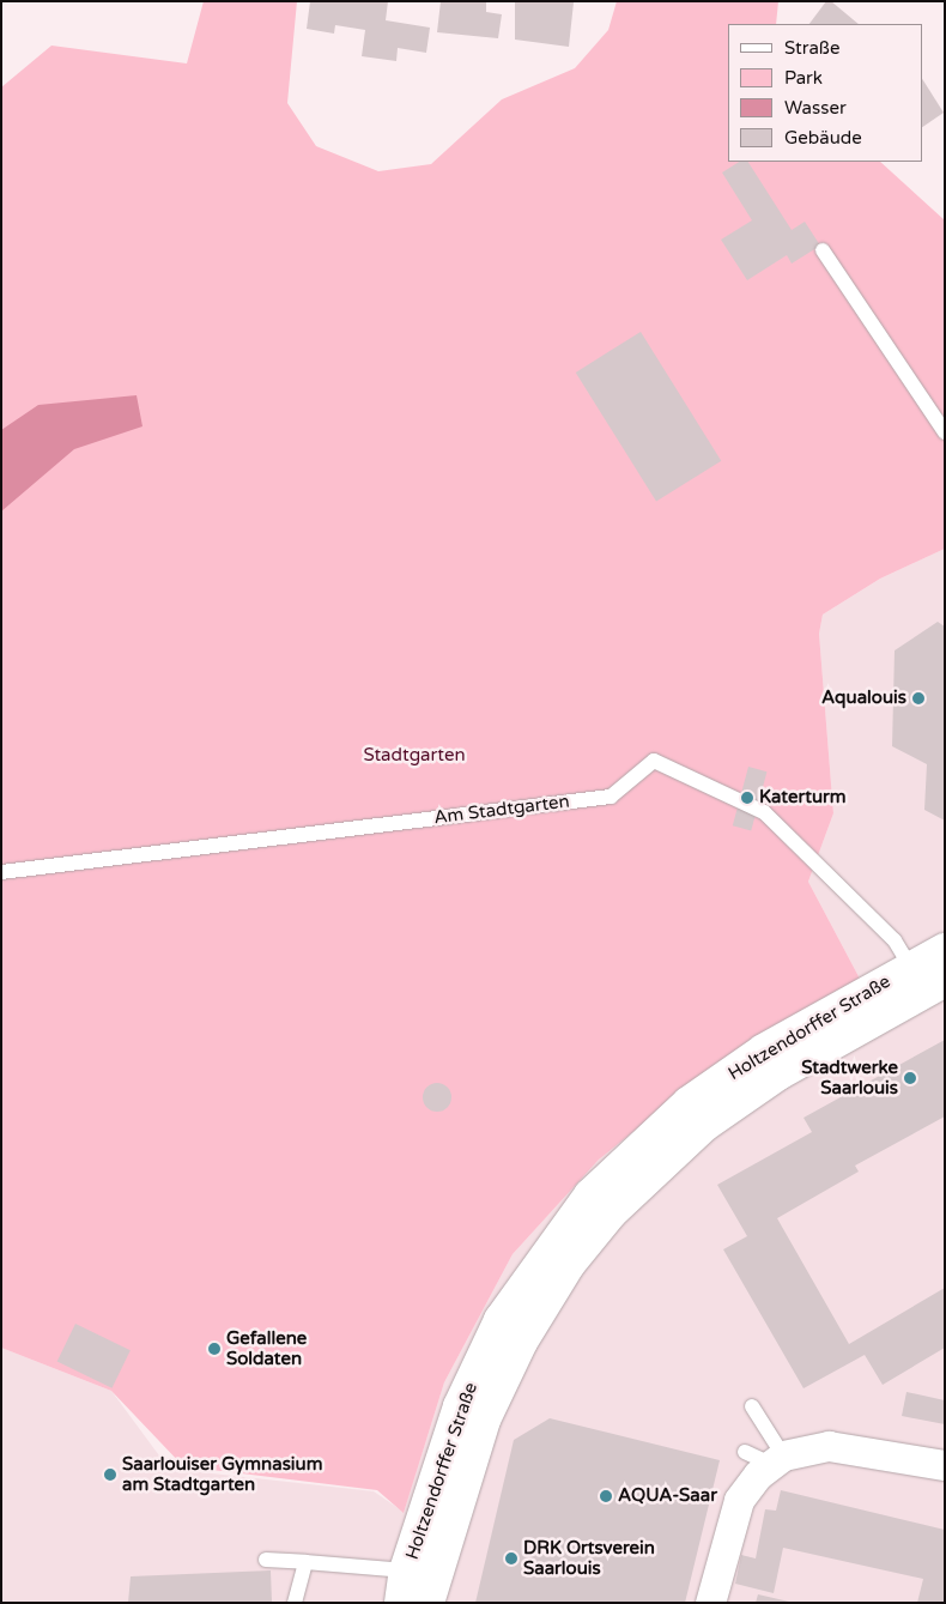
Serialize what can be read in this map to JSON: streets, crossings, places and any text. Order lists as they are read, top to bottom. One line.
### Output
{"streets":{"street":["Holtzendorffer Straße"],"lane":["Am Stadtgarten"]},"crossings":[["Am Stadtgarten","Holtzendorffer Straße"]],"parks":["Stadtgarten"],"places":["Aqualouis","Katerturm","Stadtwerke Saarlouis","Gefallene Soldaten","Saarlouiser Gymnasium am Stadtgarten","AQUA-Saar","DRK Ortsverein Saarlouis"],"legend":["Straße","Park","Wasser","Gebäude"]}
